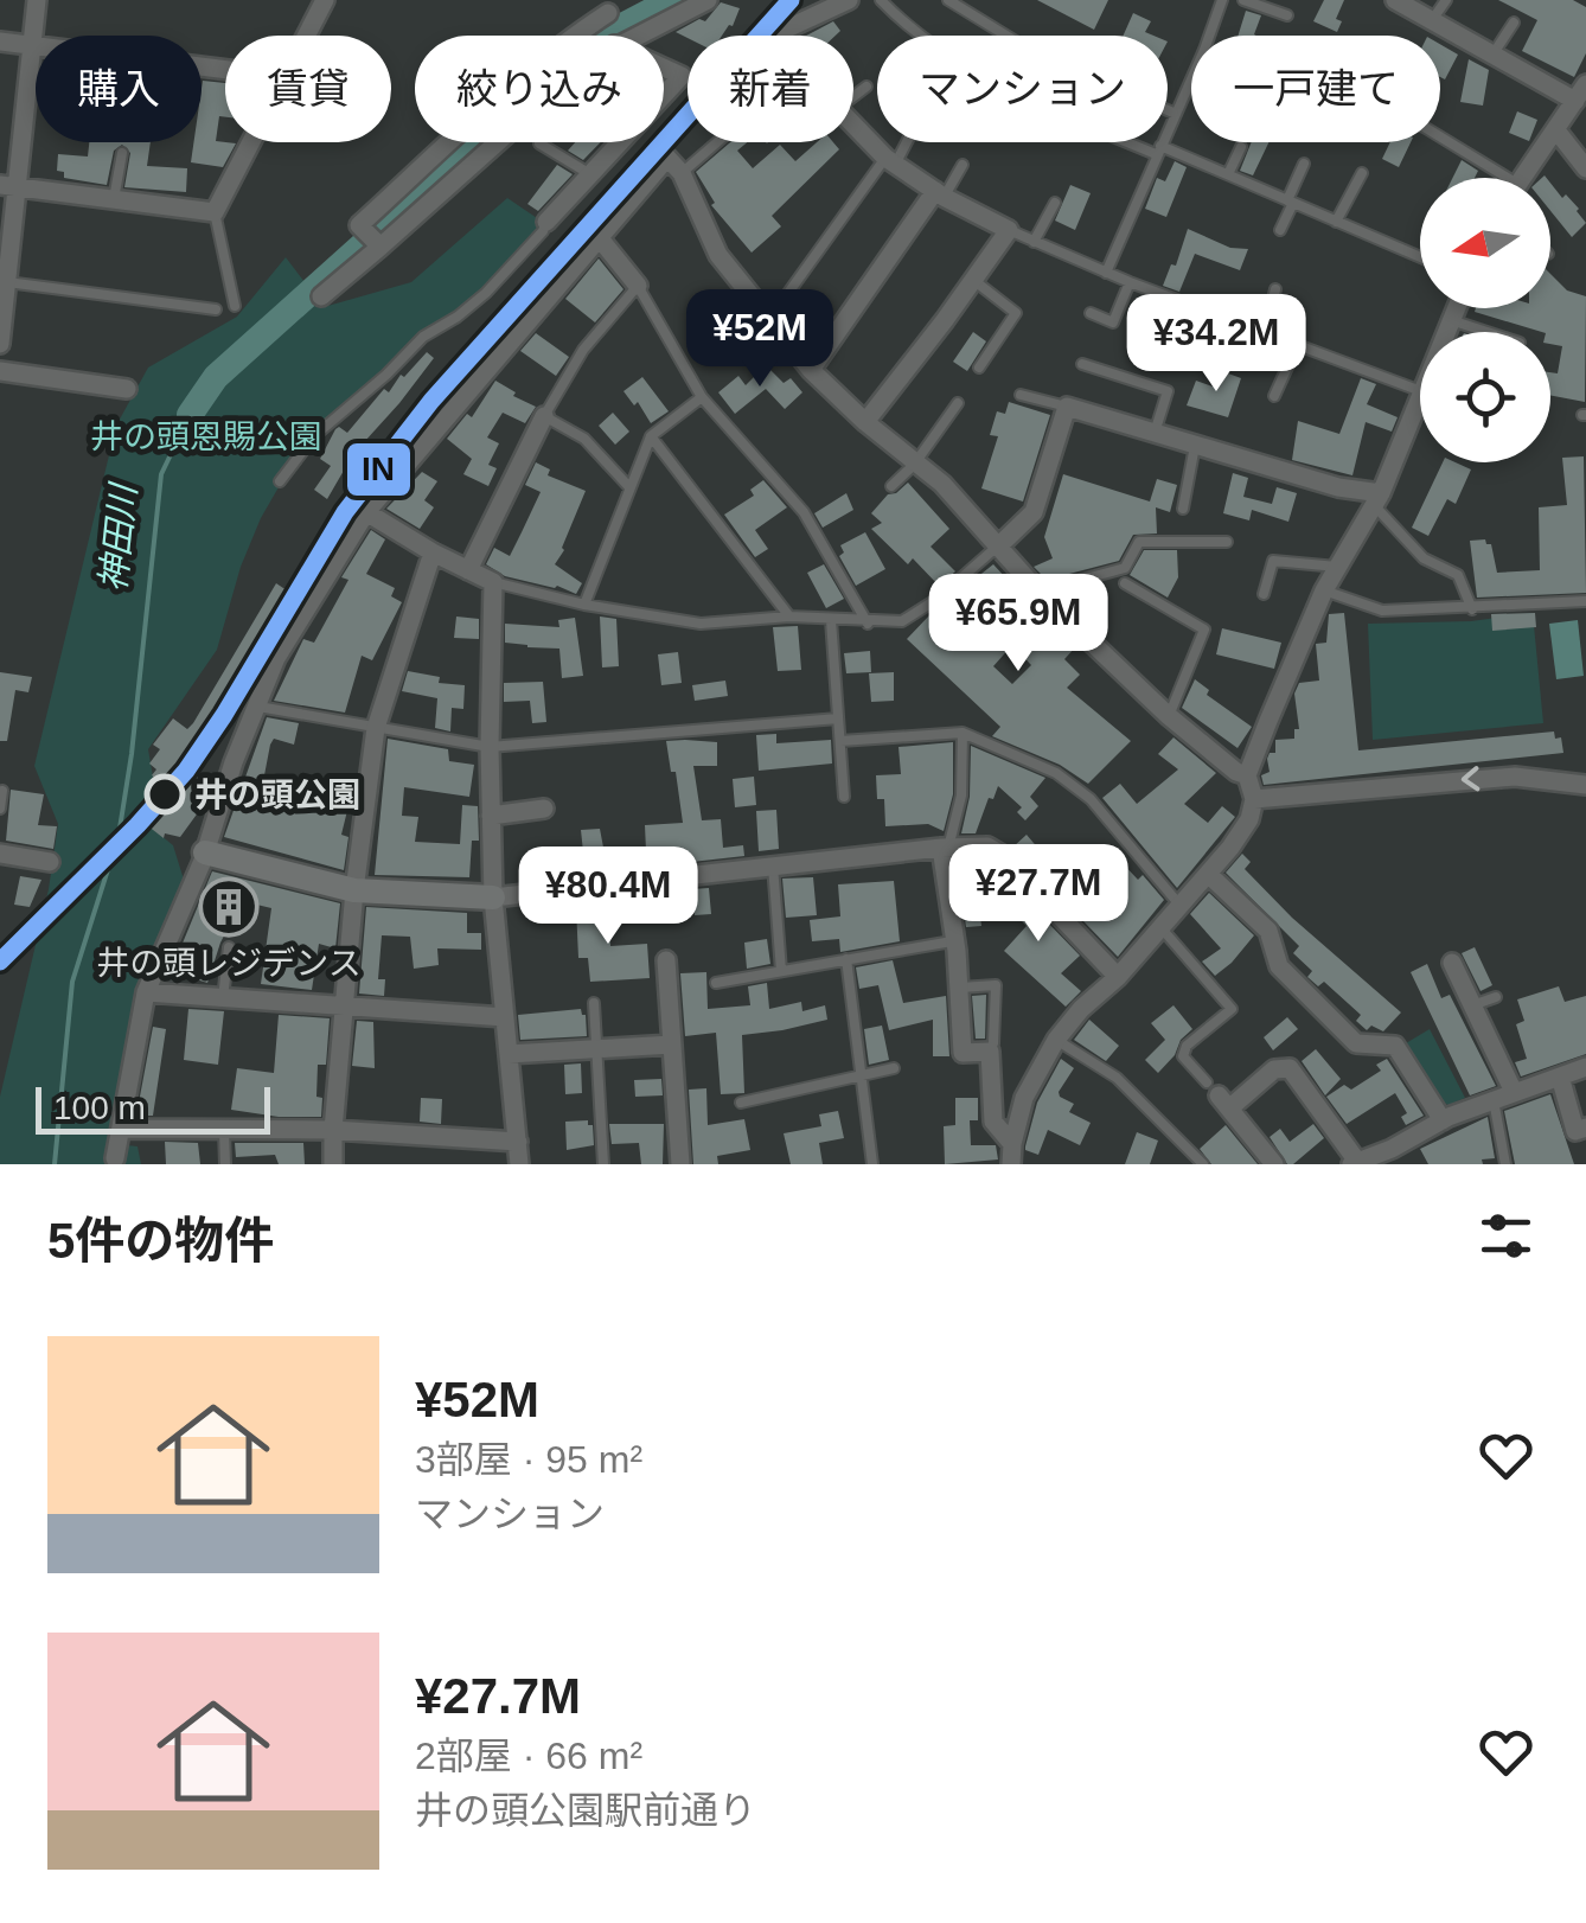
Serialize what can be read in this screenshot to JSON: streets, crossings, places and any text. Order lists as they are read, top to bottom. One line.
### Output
{"water":["神田川"],"parks":["井の頭恩賜公園"],"places":{"other":["井の頭公園"],"building":["井の頭レジデンス"]},"lines":["transit line IN"],"scale_bar":"100 m","north":"left","page":{"chip":["購入","賃貸","絞り込み","新着","マンション","一戸建て"],"price":["¥52M","¥34.2M","¥65.9M","¥27.7M","¥80.4M"],"scale":"100 m","heading":"5件の物件","list":[{"name":"¥52M","note":"3部屋 · 95 m² · マンション"},{"name":"¥27.7M","note":"2部屋 · 66 m² · 井の頭公園駅前通り"}]}}
